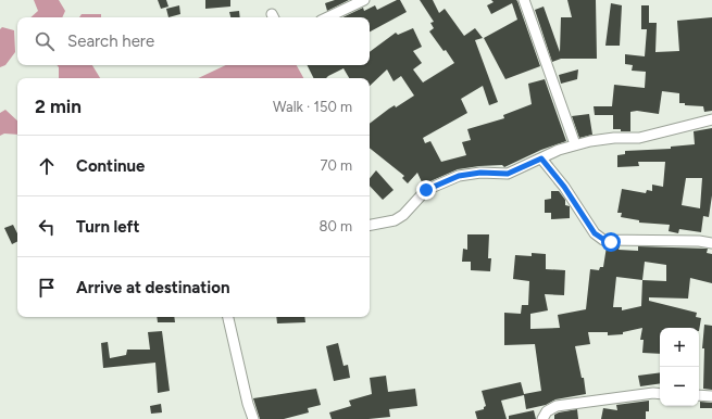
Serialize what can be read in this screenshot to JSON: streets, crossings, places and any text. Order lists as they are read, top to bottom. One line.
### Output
{"page":{"search":"Search here","heading":["2 min","Walk · 150 m"],"list":[["Continue","70 m"],["Turn left","80 m"],"Arrive at destination"],"map_buttons":["+","−"]}}
